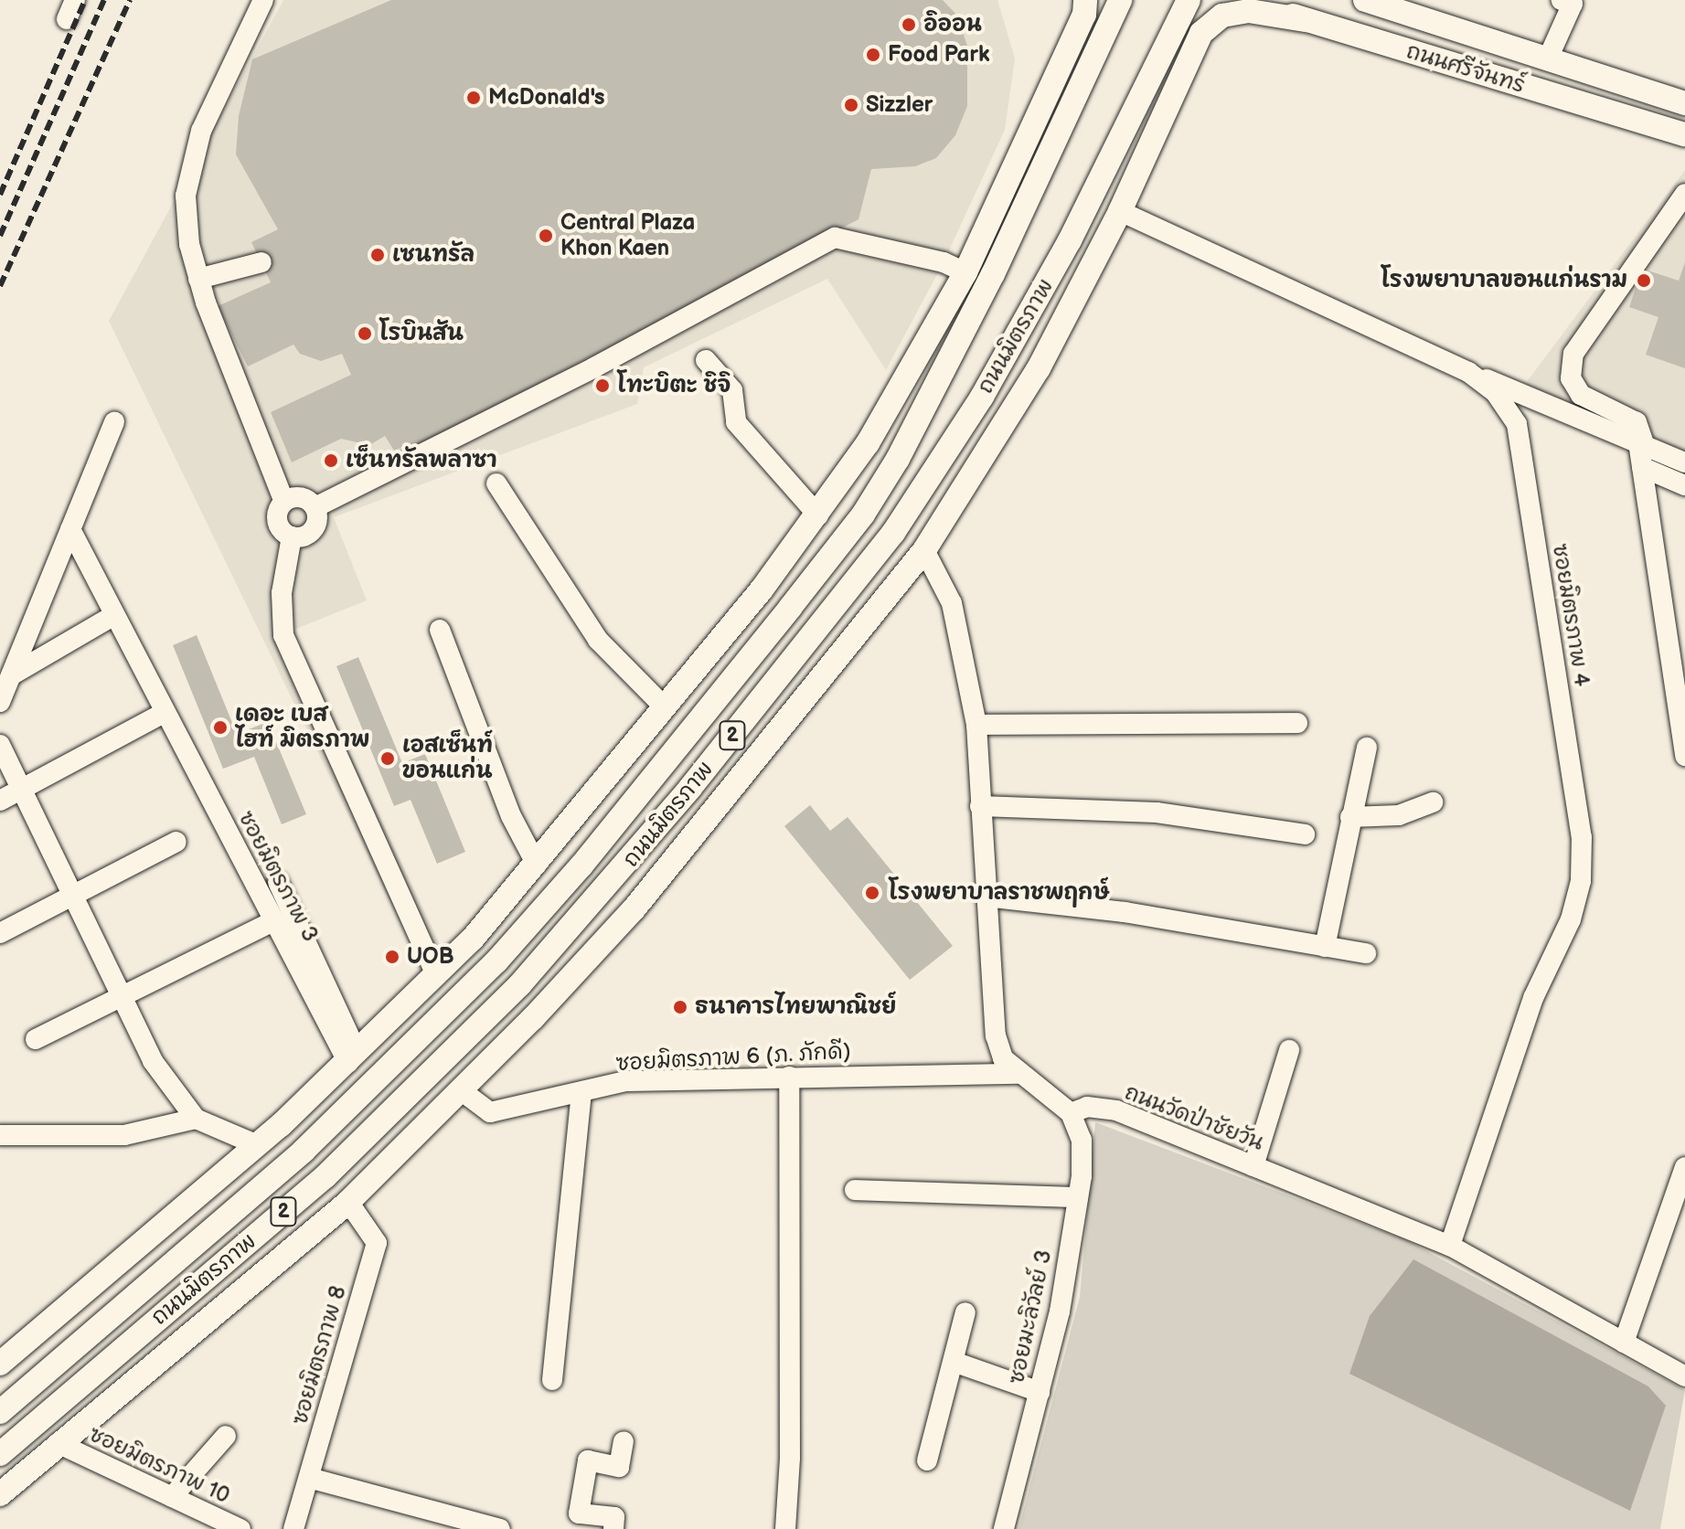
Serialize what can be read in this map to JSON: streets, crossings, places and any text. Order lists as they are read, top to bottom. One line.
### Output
{"streets":{"main road":["ถนนศรีจันทร์","ถนนมิตรภาพ","2"],"street":["ซอยมิตรภาพ 4","ซอยมิตรภาพ 3","ซอยมิตรภาพ 6 (ภ. ภักดี)","ถนนวัดป่าชัยวัน","ซอยมะลิวัลย์ 3","ซอยมิตรภาพ 8","ซอยมิตรภาพ 10"]},"crossings":[["ถนนมิตรภาพ","ซอยมิตรภาพ 4"],["ถนนมิตรภาพ","ซอยมิตรภาพ 6 (ภ. ภักดี)"],["ถนนมิตรภาพ","ซอยมิตรภาพ 8"],["ถนนมิตรภาพ","ซอยมิตรภาพ 10"],["ซอยมิตรภาพ 4","ถนนวัดป่าชัยวัน"],["ถนนวัดป่าชัยวัน","ซอยมะลิวัลย์ 3"]],"places":["อิออน","Food Park","McDonald's","Sizzler","Central Plaza Khon Kaen","เซนทรัล","โรงพยาบาลขอนแก่นราม","โรบินสัน","โทะบิตะ ชิจิ","เซ็นทรัลพลาซา","เดอะ เบส ไฮท์ มิตรภาพ","เอสเซ็นท์ ขอนแก่น","โรงพยาบาลราชพฤกษ์","UOB","ธนาคารไทยพาณิชย์"]}
